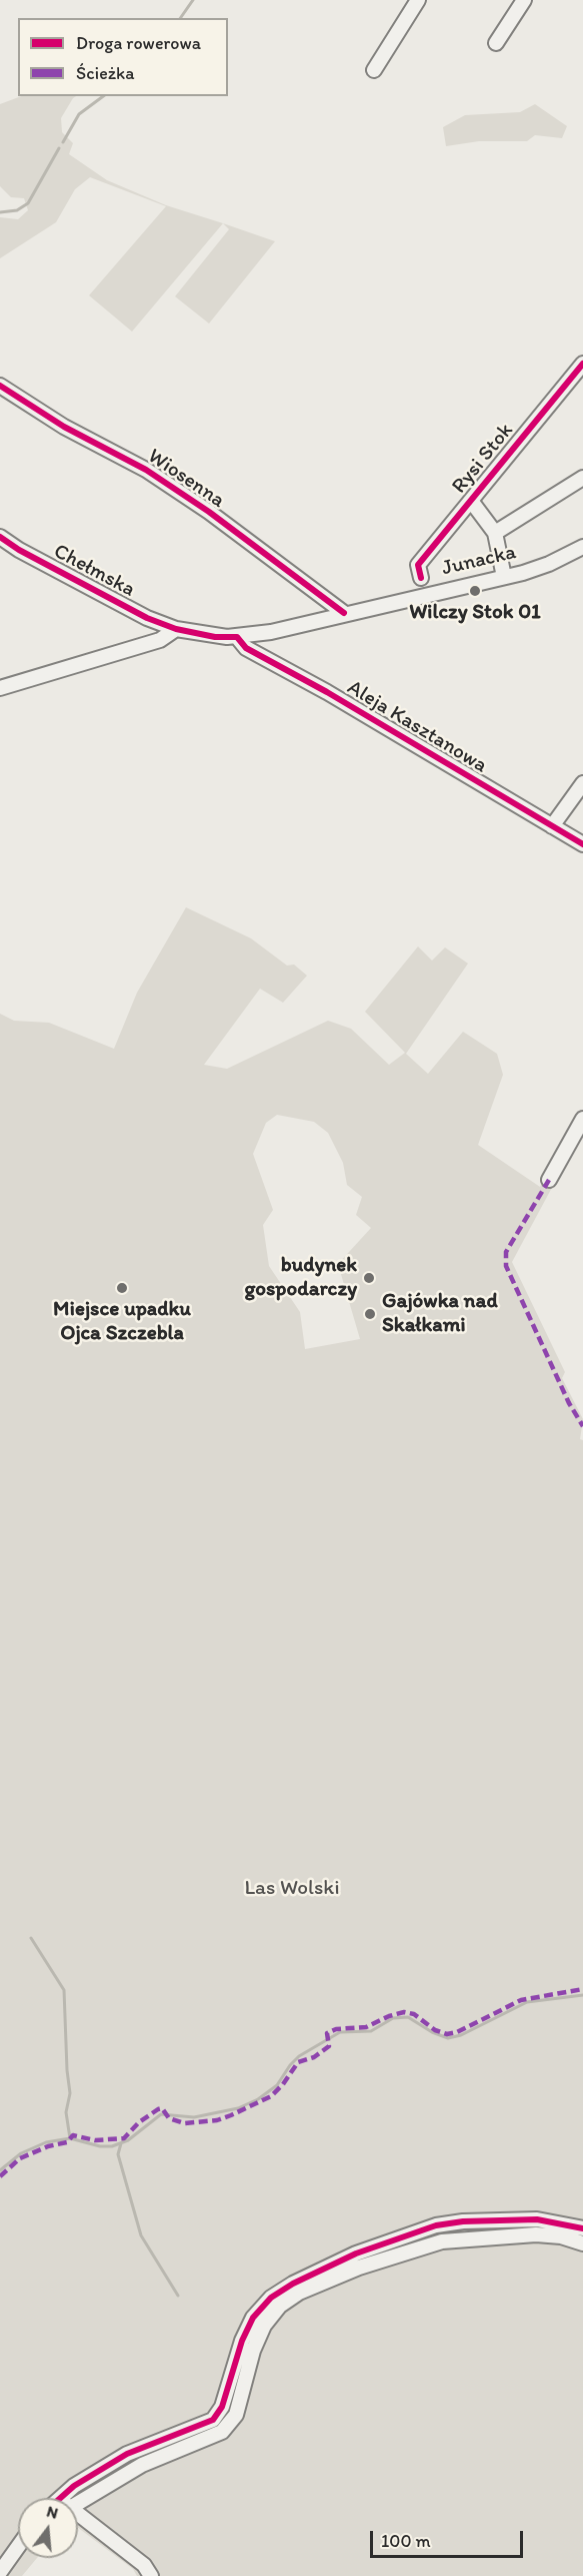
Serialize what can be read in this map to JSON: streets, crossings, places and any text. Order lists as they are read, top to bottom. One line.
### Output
{"streets":{"street":["Rysi Stok","Wiosenna","Junacka","Chełmska","Aleja Kasztanowa"]},"crossings":[["Wiosenna","Junacka"],["Junacka","Chełmska"],["Junacka","Aleja Kasztanowa"]],"parks":["Las Wolski"],"places":["Wilczy Stok 01","budynek gospodarczy","Miejsce upadku Ojca Szczebla","Gajówka nad Skałkami"],"legend":["Droga rowerowa","Ścieżka"],"scale_bar":"100 m","north":"top"}
